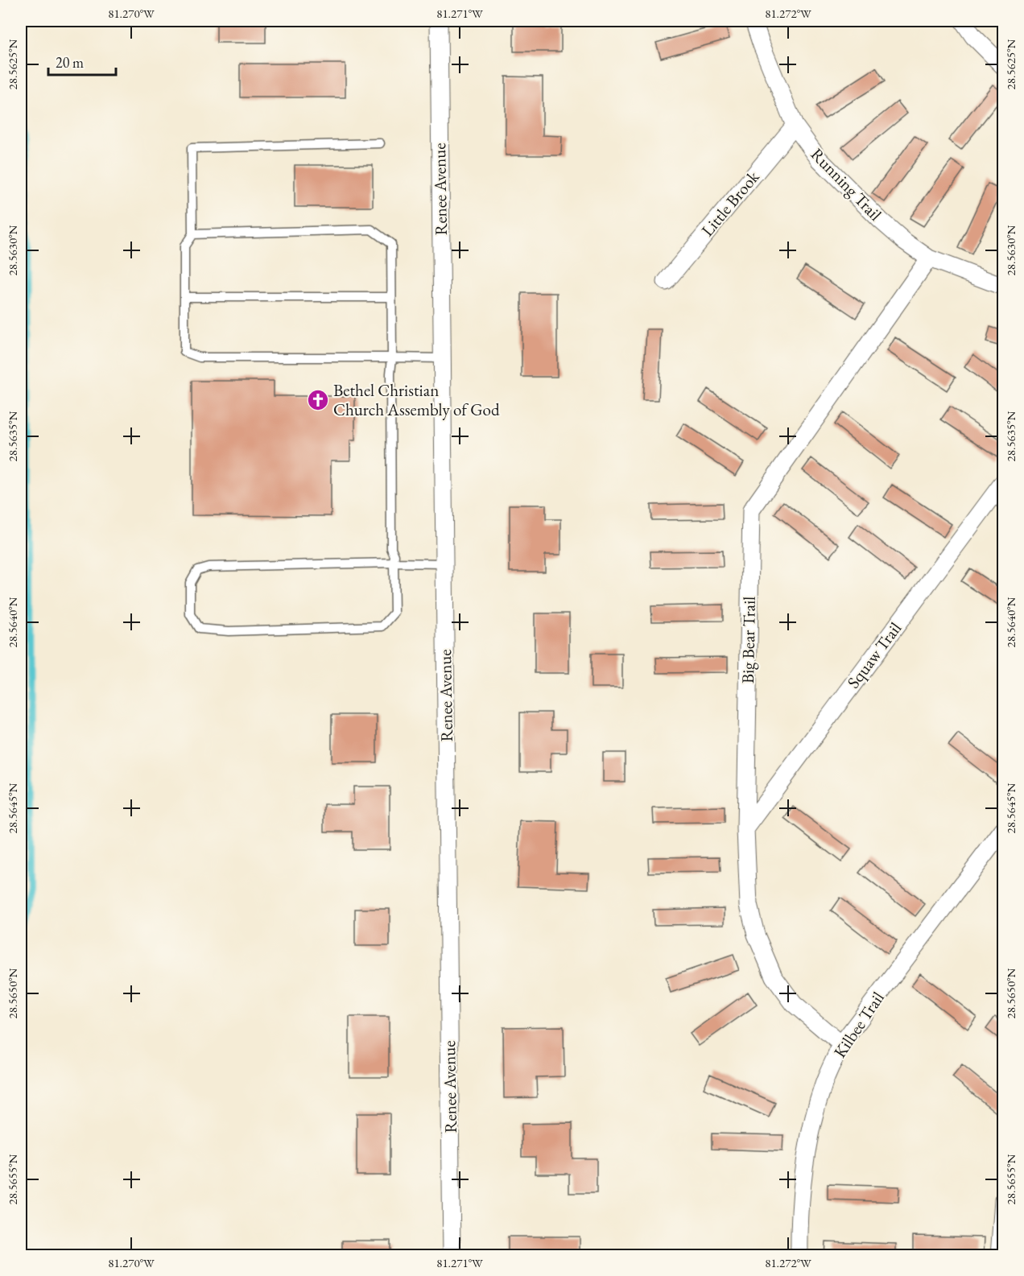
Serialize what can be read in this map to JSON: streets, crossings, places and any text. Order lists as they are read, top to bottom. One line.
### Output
{"streets":{"street":["Running Trail","Renee Avenue","Little Brook","Big Bear Trail","Squaw Trail","Kilbee Trail"]},"crossings":[["Running Trail","Little Brook"],["Running Trail","Big Bear Trail"],["Big Bear Trail","Squaw Trail"],["Big Bear Trail","Kilbee Trail"]],"places":{"church":["Bethel Christian Church Assembly of God"]},"scale_bar":"20 m","coordinates":["81.270°W","81.271°W","81.272°W","28.5625°N","28.5630°N","28.5635°N","28.5640°N","28.5645°N","28.5650°N","28.5655°N"]}
